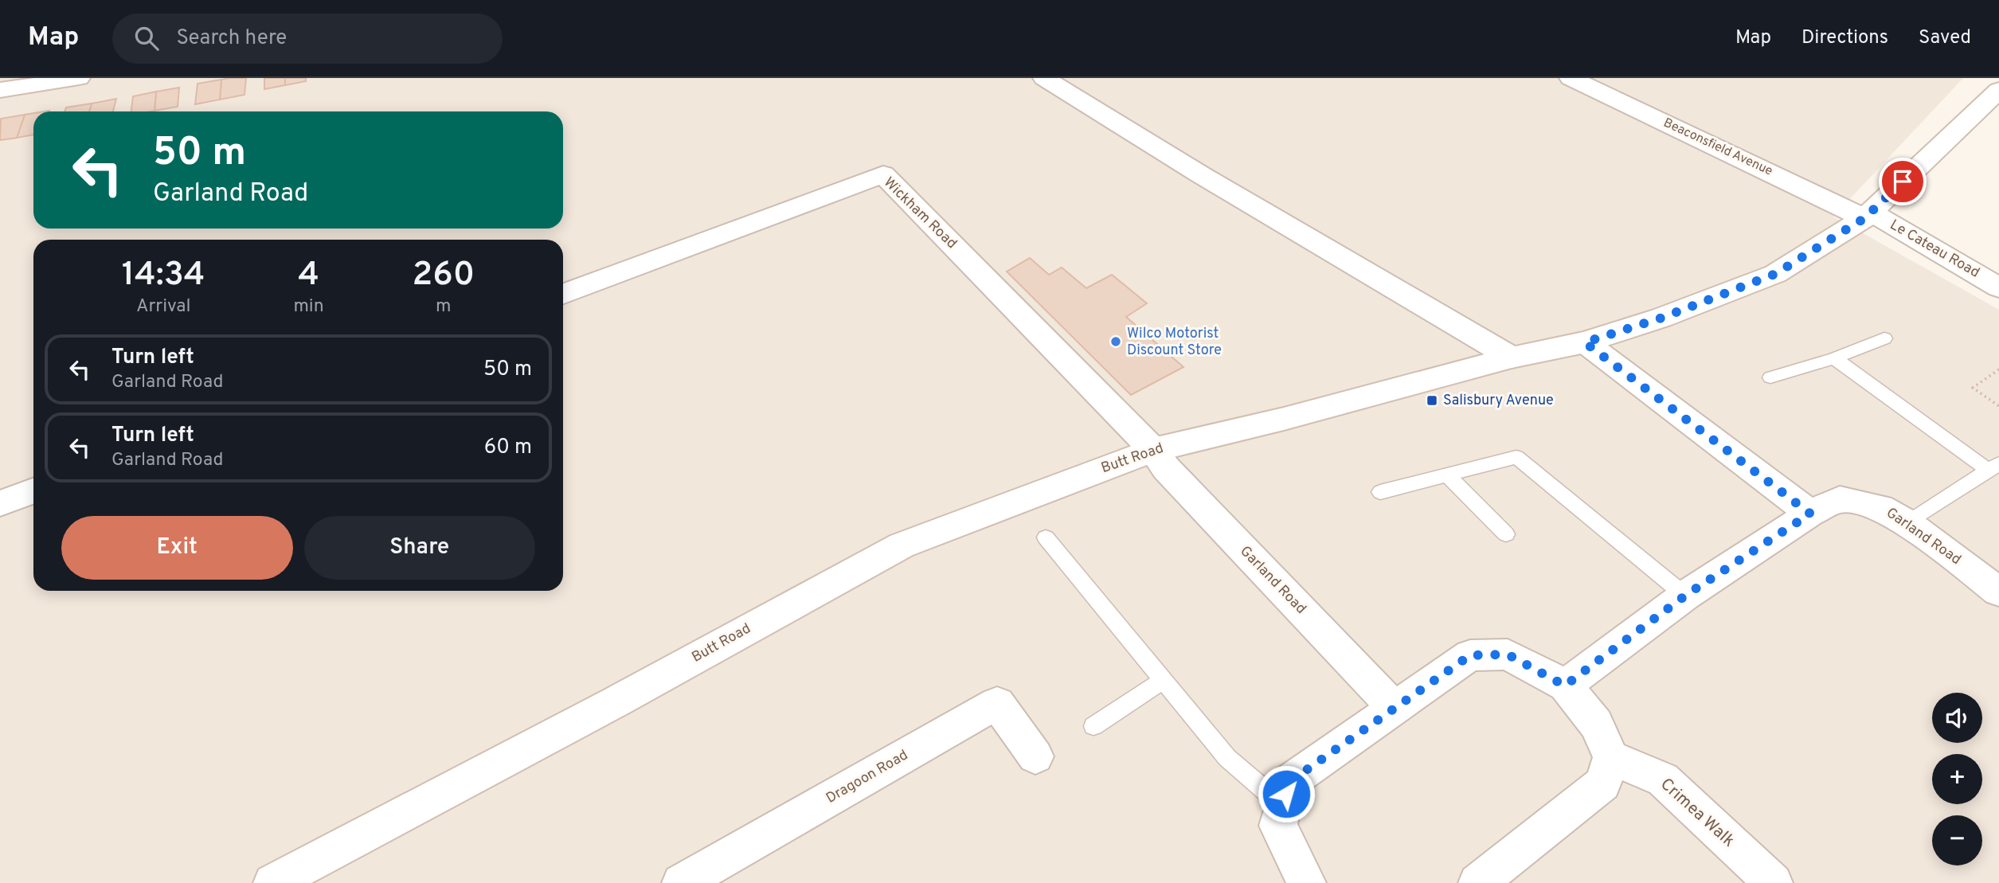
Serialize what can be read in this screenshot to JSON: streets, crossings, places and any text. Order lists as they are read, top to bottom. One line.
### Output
{"streets":{"street":["Beaconsfield Avenue","Wickham Road","Le Cateau Road","Butt Road","Garland Road","Dragoon Road","Crimea Walk"]},"crossings":[["Beaconsfield Avenue","Le Cateau Road"],["Beaconsfield Avenue","Butt Road"],["Wickham Road","Butt Road"],["Wickham Road","Garland Road"],["Le Cateau Road","Butt Road"],["Butt Road","Garland Road"]],"places":{"other":["Wilco Motorist Discount Store"],"transit":["Salisbury Avenue"]},"page":{"header":"Map","search":"Search here","nav":["Map","Directions","Saved"],"turn":["50 m","Garland Road"],"eta":["14:34","Arrival","4","min","260","m"],"list":[{"name":"Turn left","note":"Garland Road","value":"50 m"},{"name":"Turn left","note":"Garland Road","value":"60 m"}],"buttons":["Exit","Share"],"map_buttons":["+","−"]}}
